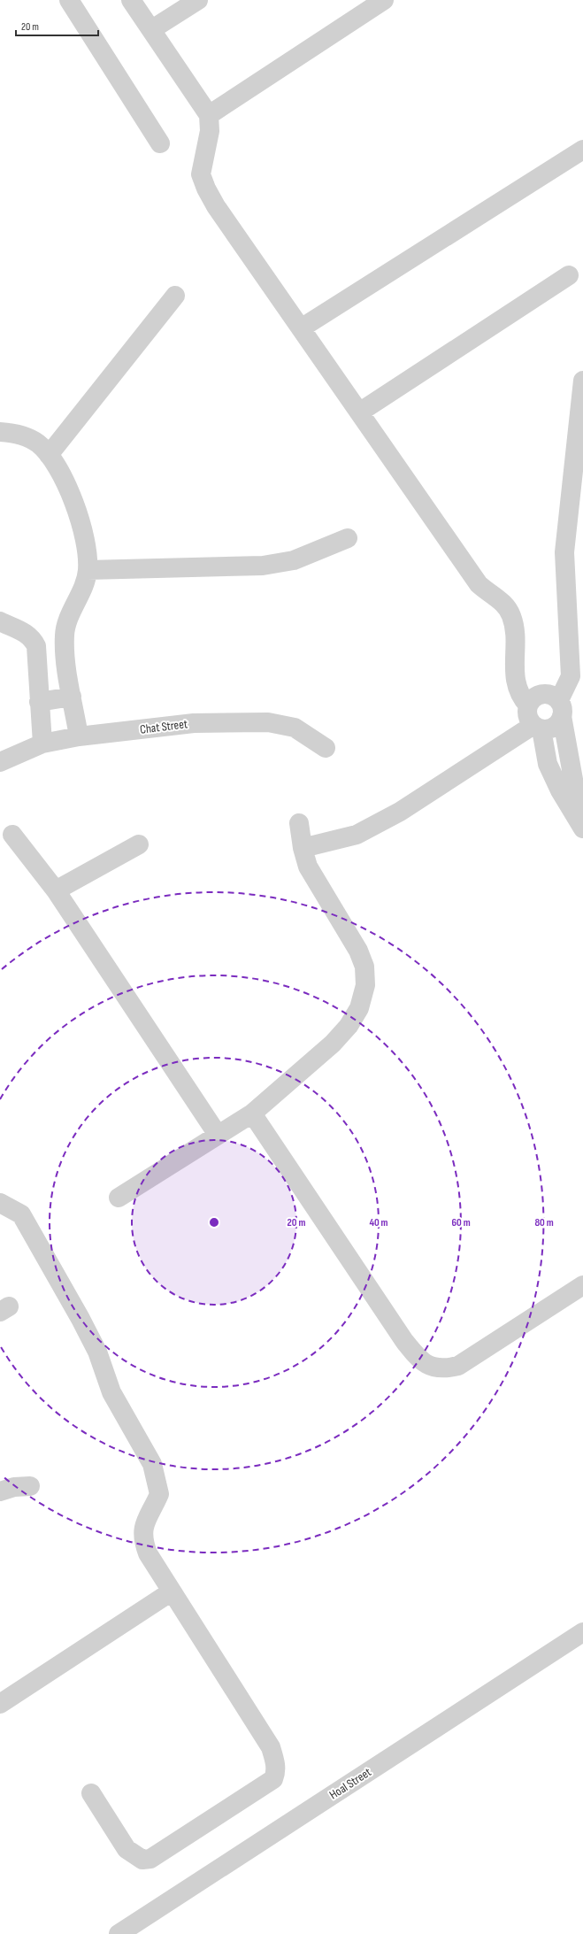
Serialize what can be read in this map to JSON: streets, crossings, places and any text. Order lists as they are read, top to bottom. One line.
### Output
{"streets":{"street":["Chat Street","Hoal Street"]},"scale_bar":"20 m","rings":["20 m","40 m","60 m","80 m"]}
